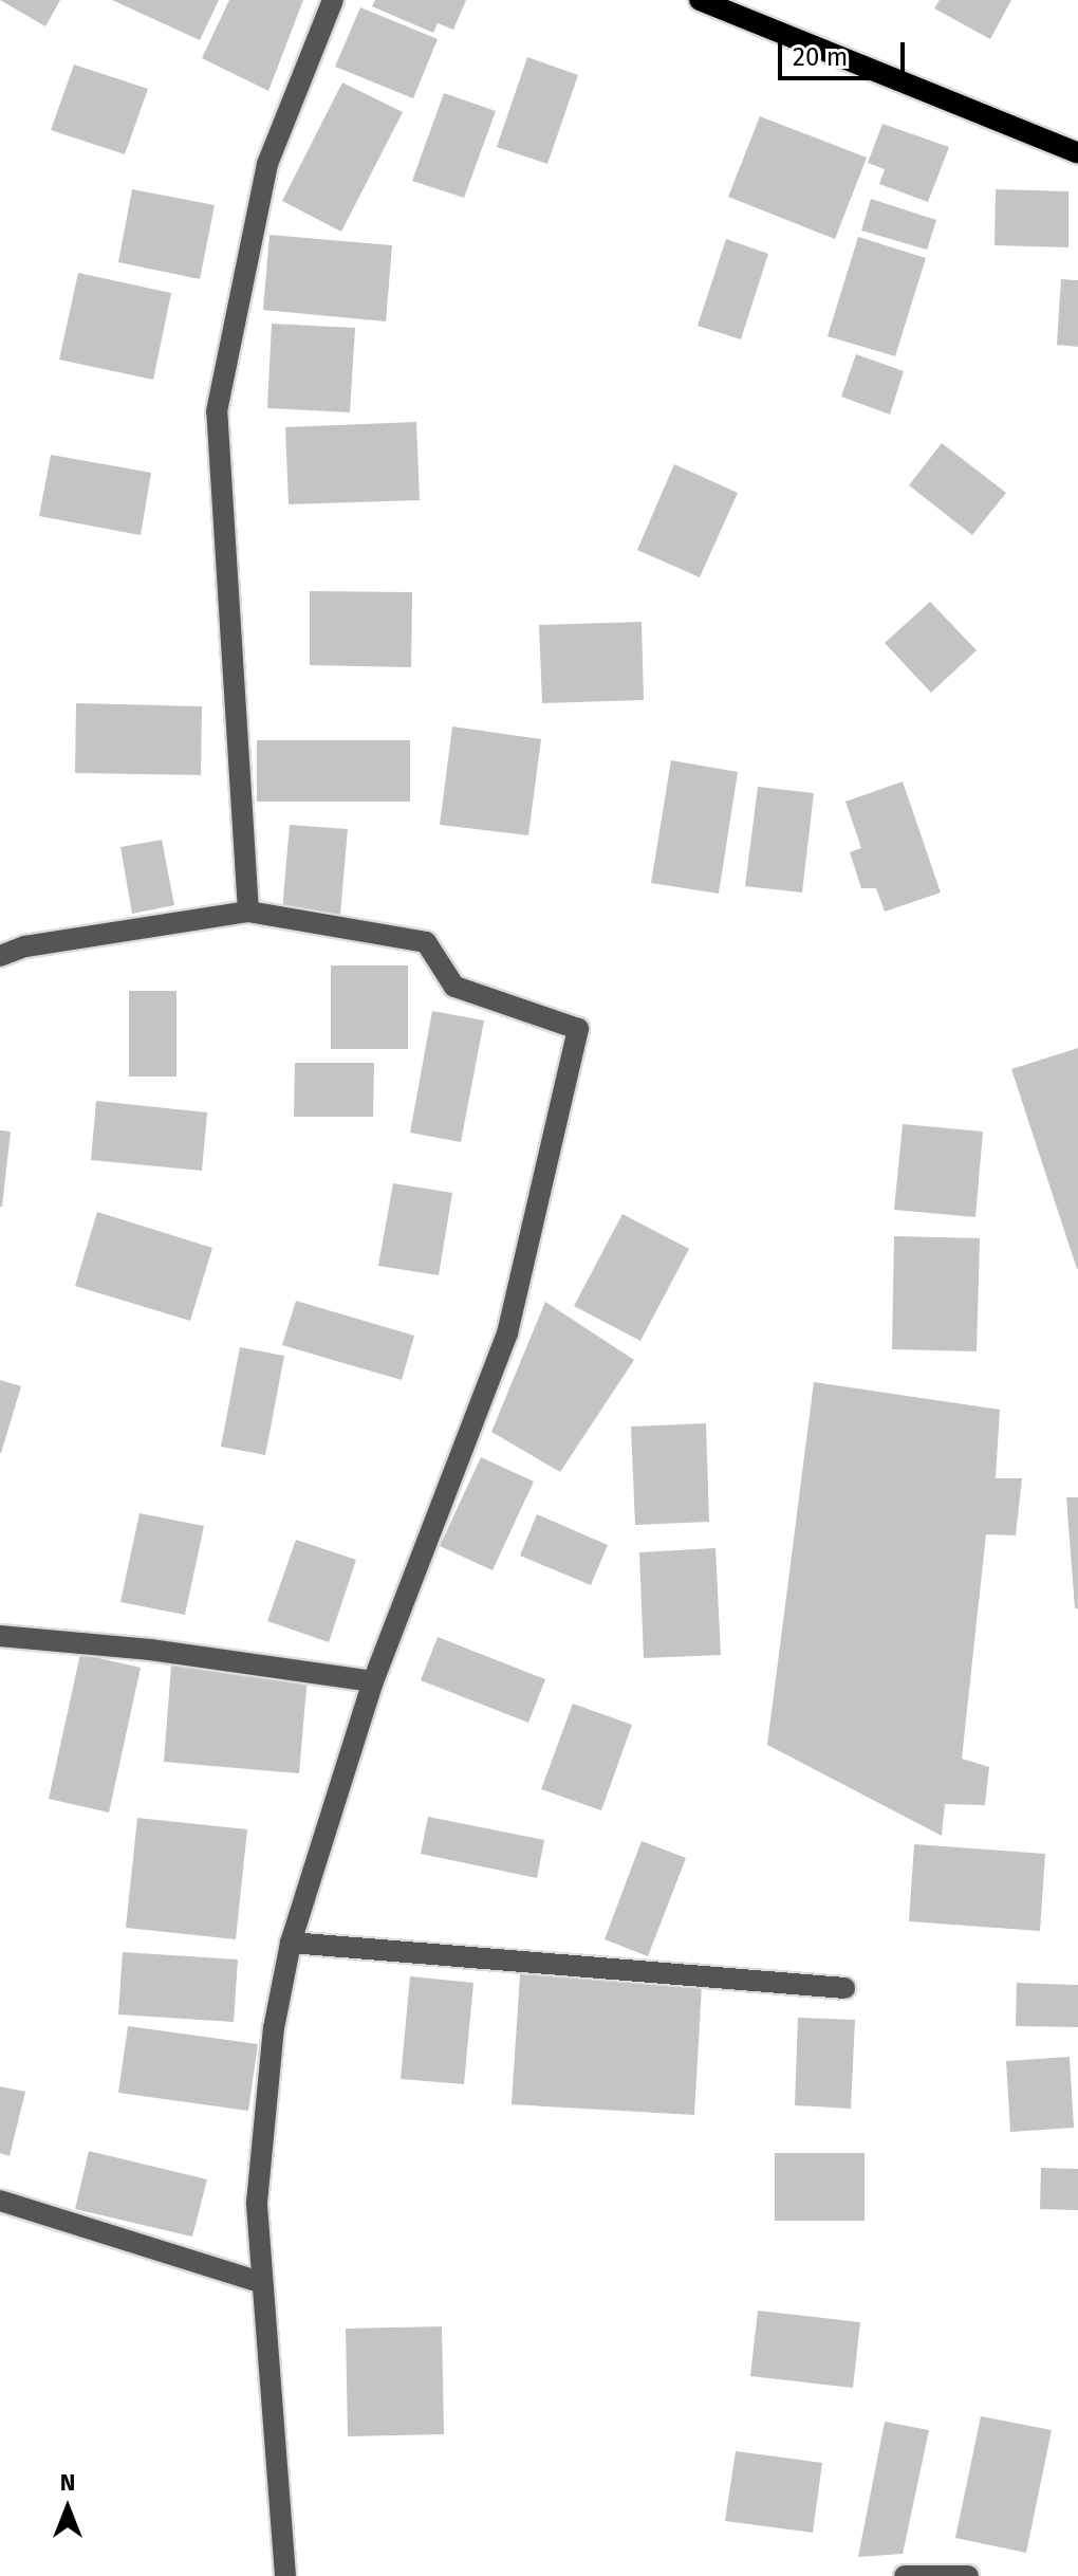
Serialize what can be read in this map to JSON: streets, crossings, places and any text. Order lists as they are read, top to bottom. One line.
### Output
{"scale_bar":"20 m","north":"top"}
